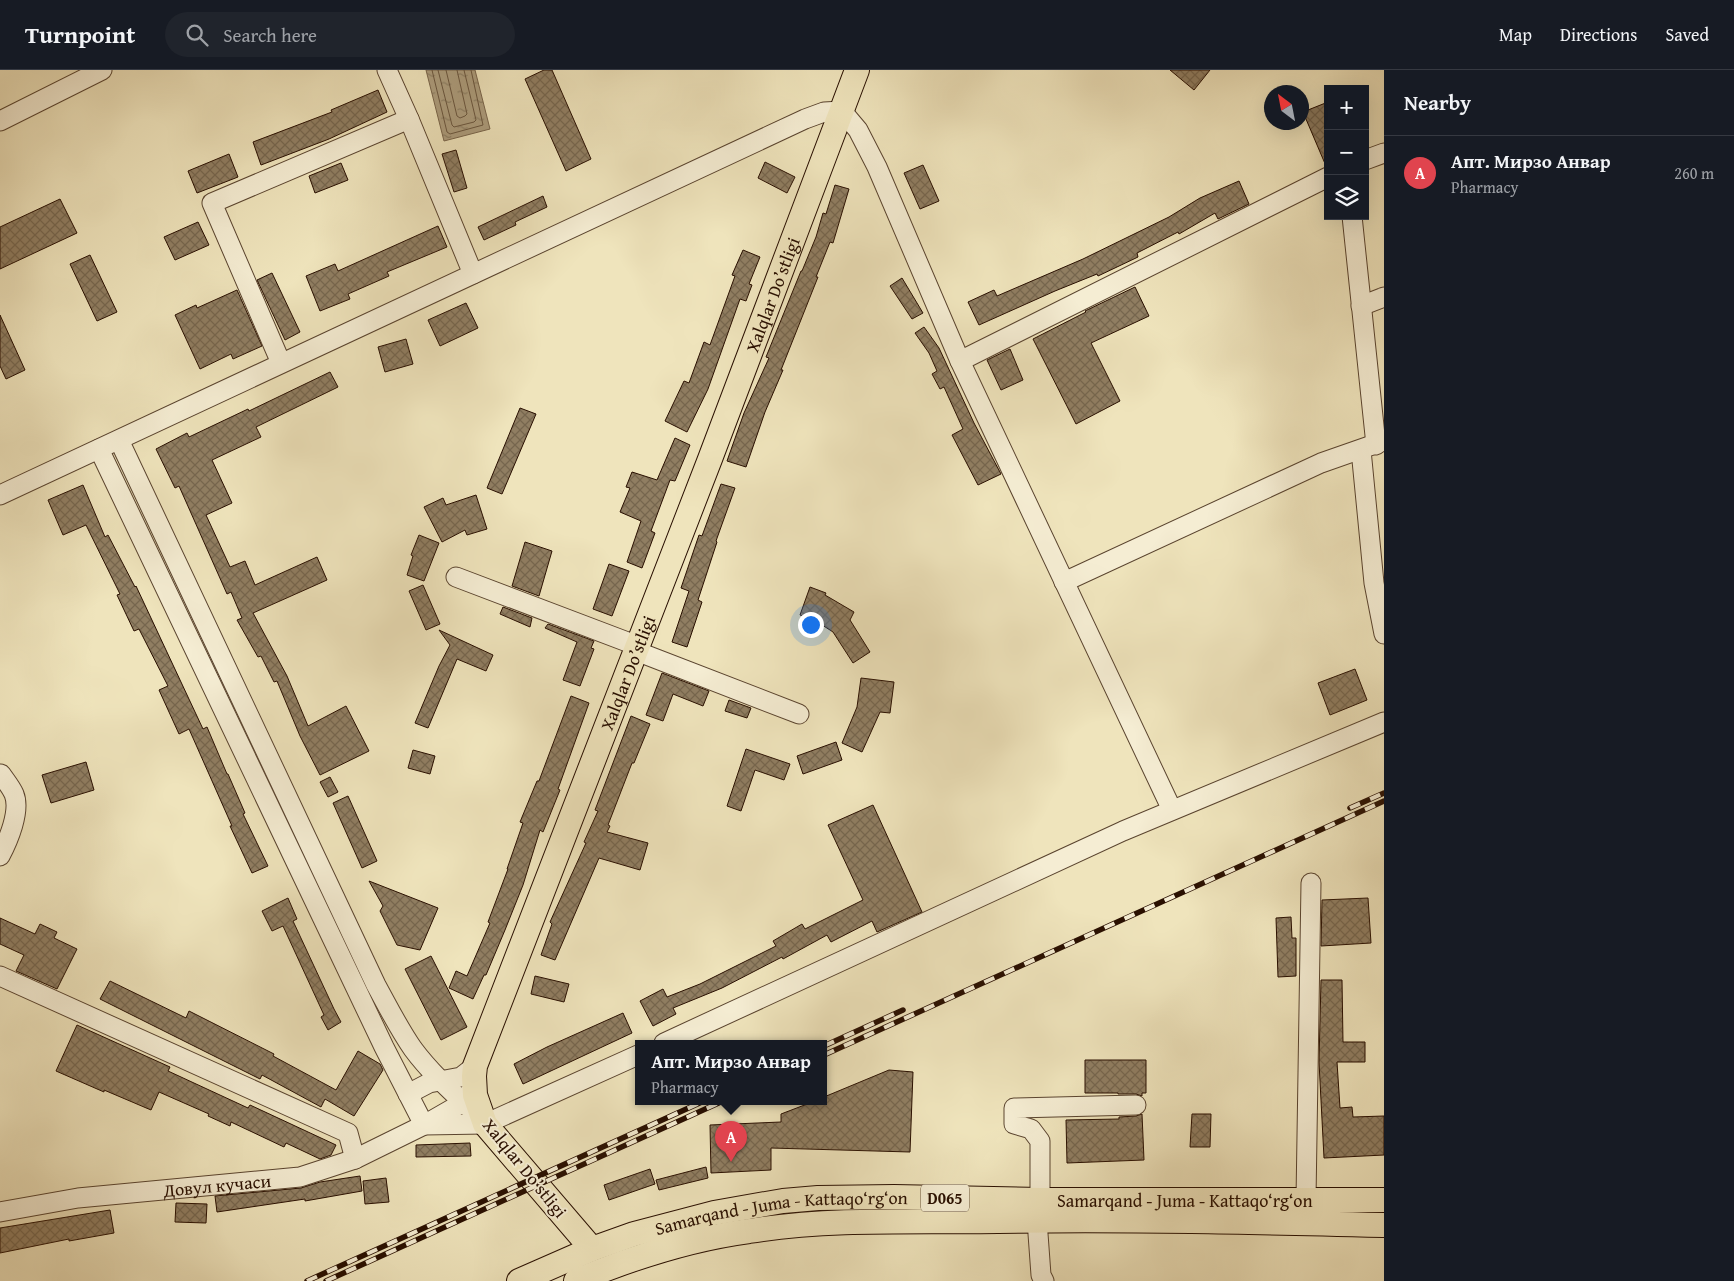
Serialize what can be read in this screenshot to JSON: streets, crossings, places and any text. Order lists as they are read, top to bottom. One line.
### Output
{"streets":{"main road":["Xalqlar Do’stligi","D065","Samarqand - Juma - Kattaqo‘rg‘on"],"street":["Довул кучаси"]},"crossings":[["Xalqlar Do’stligi","Довул кучаси"],["Xalqlar Do’stligi","Samarqand - Juma - Kattaqo‘rg‘on"]],"north":"top left","page":{"header":"Turnpoint","search":"Search here","nav":["Map","Directions","Saved"],"heading":"Nearby","map_buttons":["+","−"],"list":[{"mark":"A","name":"Апт. Мирзо Анвар","note":"Pharmacy","value":"260 m"}],"popup":["Апт. Мирзо Анвар","Pharmacy"],"pins":"A"}}
